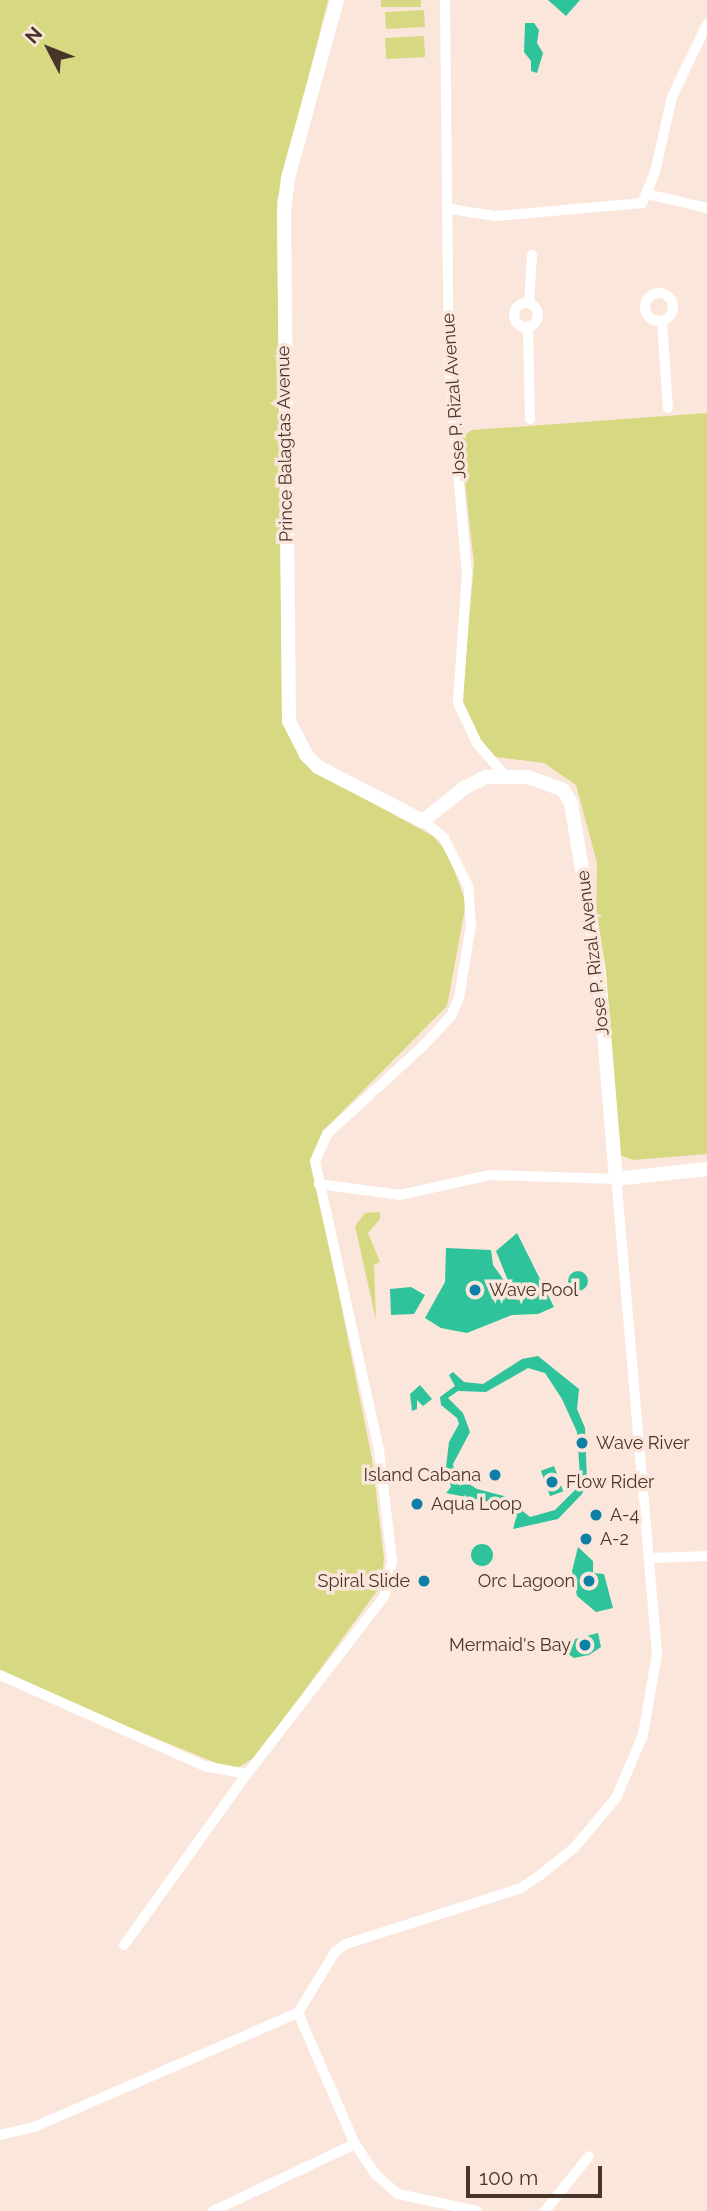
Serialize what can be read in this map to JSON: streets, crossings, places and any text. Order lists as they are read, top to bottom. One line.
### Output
{"streets":{"main road":["Jose P. Rizal Avenue","Prince Balagtas Avenue"]},"crossings":[["Jose P. Rizal Avenue","Prince Balagtas Avenue"]],"places":["Wave Pool","Wave River","Island Cabana","Flow Rider","Aqua Loop","A-4","A-2","Spiral Slide","Orc Lagoon","Mermaid's Bay"],"scale_bar":"100 m","north":"top left"}
